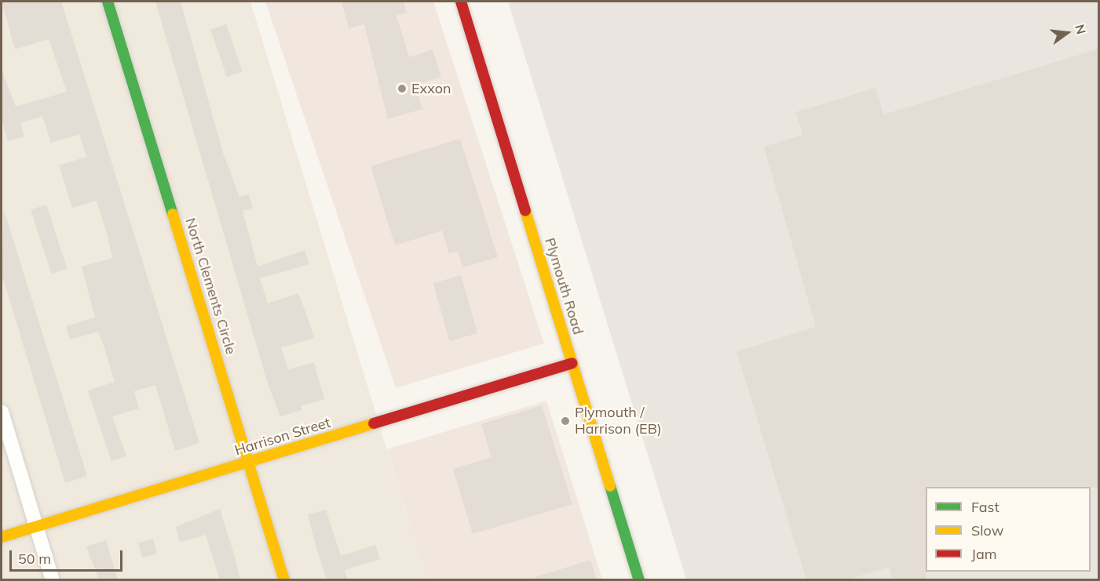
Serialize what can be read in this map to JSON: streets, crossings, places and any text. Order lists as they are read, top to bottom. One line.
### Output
{"streets":{"street":["North Clements Circle","Plymouth Road","Harrison Street"]},"crossings":[["North Clements Circle","Harrison Street"],["Plymouth Road","Harrison Street"]],"places":["Exxon","Plymouth / Harrison (EB)"],"legend":["Fast","Slow","Jam"],"scale_bar":"50 m","north":"right"}
